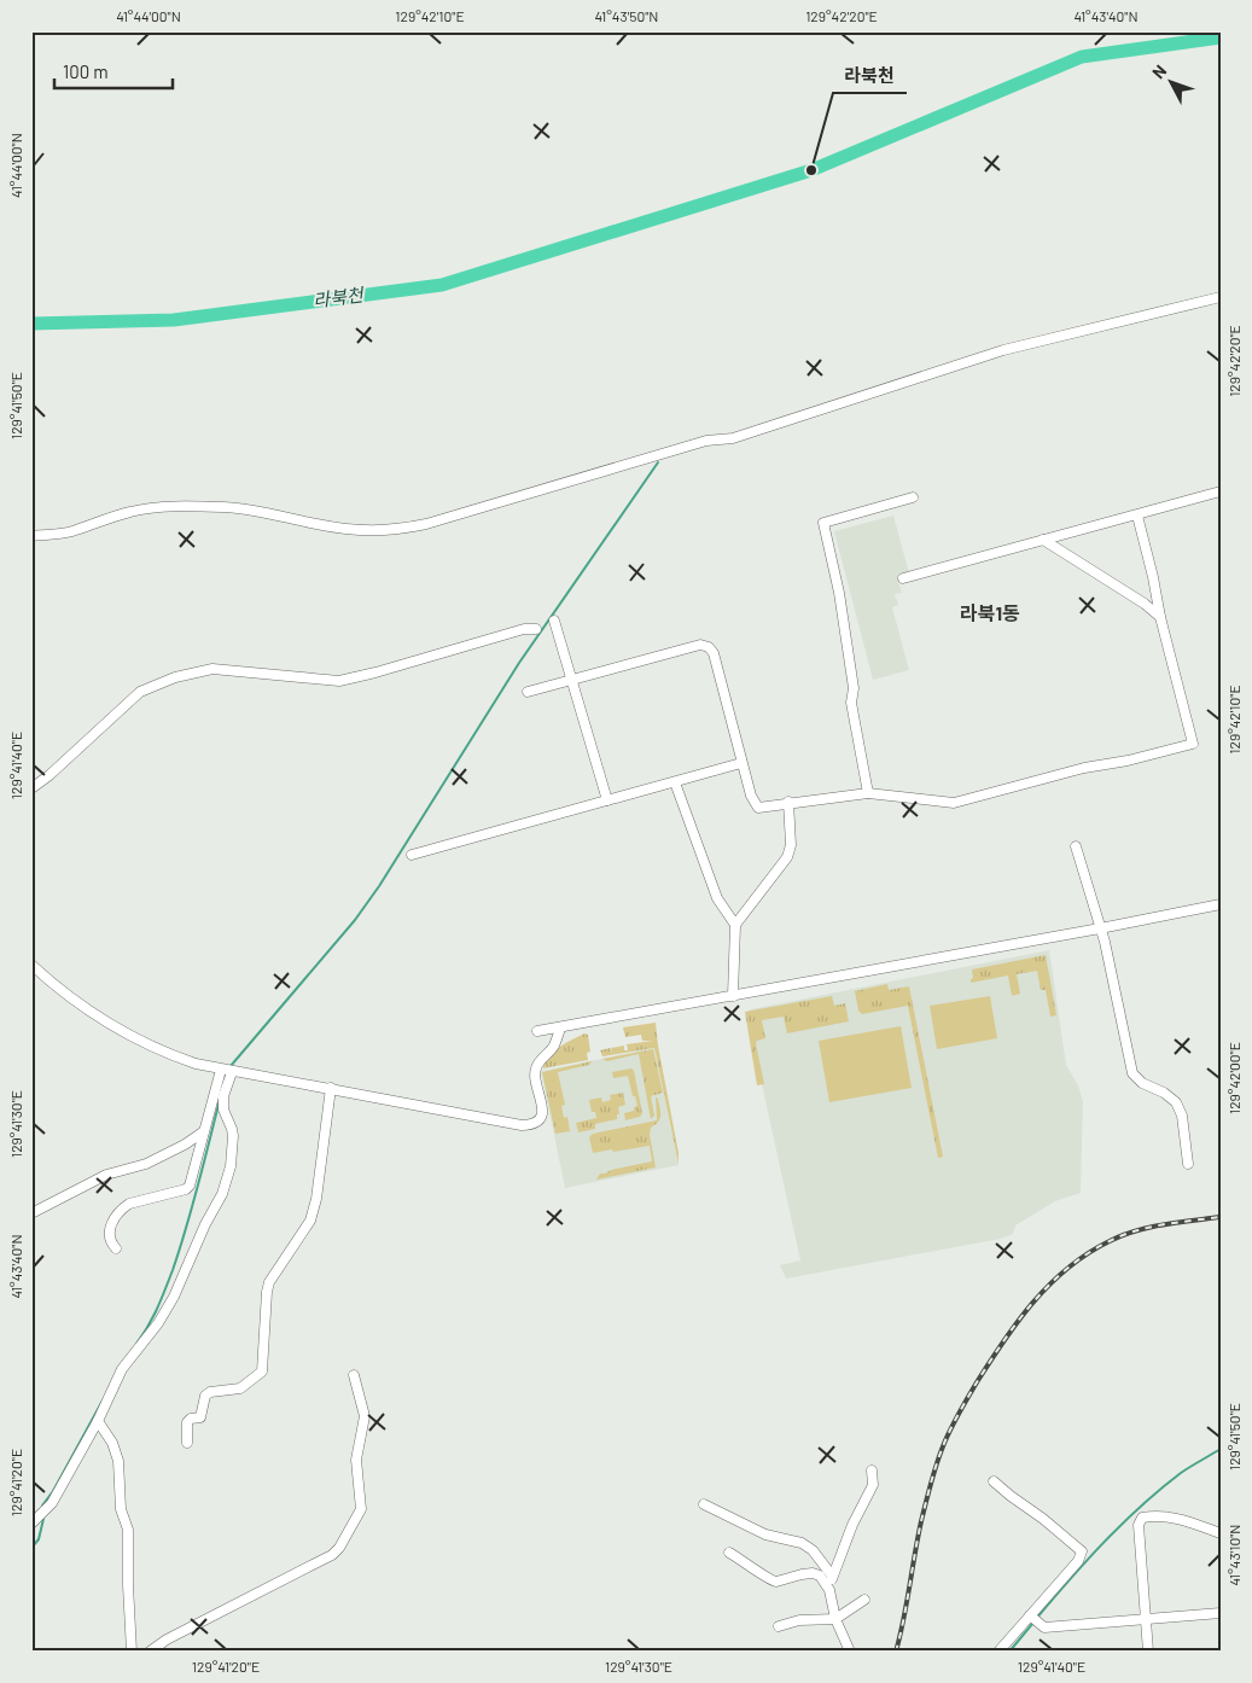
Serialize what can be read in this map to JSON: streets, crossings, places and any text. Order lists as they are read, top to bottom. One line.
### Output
{"districts":["라북1동"],"water":["라북천"],"places":["라북천"],"scale_bar":"100 m","north":"top left","coordinates":["41°44'00\"N","129°42'10\"E","41°43'50\"N","129°42'20\"E","41°43'40\"N","129°41'50\"E","129°41'40\"E","129°42'00\"E","129°41'30\"E","129°41'20\"E","41°43'10\"N"]}
